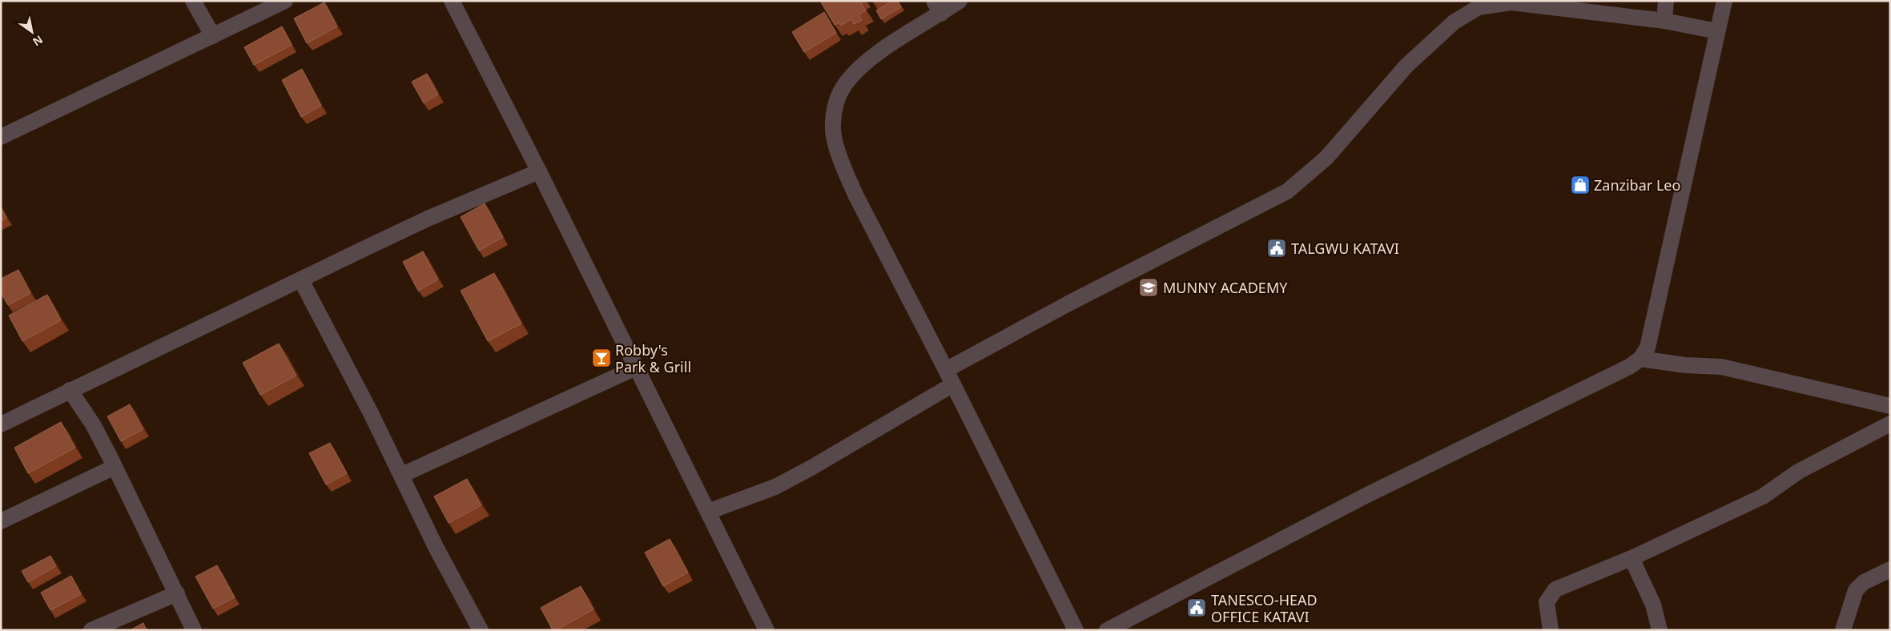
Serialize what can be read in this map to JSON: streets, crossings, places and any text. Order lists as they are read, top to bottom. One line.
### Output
{"places":{"shop":["Zanzibar Leo"],"public building":["TALGWU KATAVI","TANESCO-HEAD OFFICE KATAVI"],"school or university":["MUNNY ACADEMY"],"bar":["Robby's Park & Grill"]},"north":"bottom right"}
